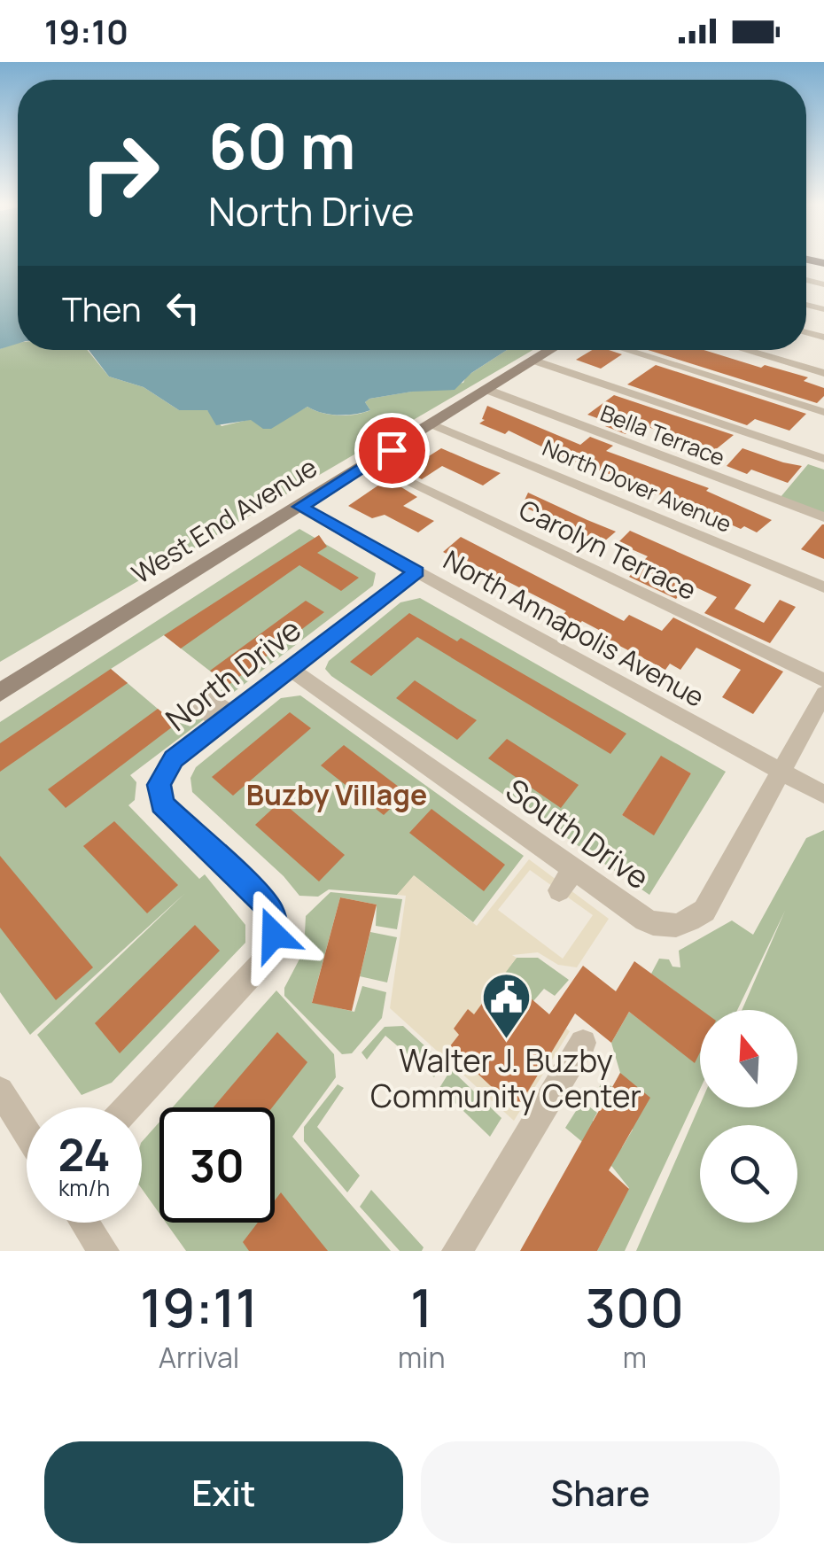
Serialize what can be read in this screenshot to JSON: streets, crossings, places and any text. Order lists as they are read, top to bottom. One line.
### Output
{"streets":{"main road":["West End Avenue"],"street":["Bella Terrace","North Dover Avenue","Carolyn Terrace","North Annapolis Avenue","North Drive","South Drive"]},"crossings":[["Bella Terrace","West End Avenue"],["North Dover Avenue","West End Avenue"],["West End Avenue","Carolyn Terrace"],["West End Avenue","North Annapolis Avenue"],["North Annapolis Avenue","North Drive"],["North Annapolis Avenue","South Drive"],["North Drive","South Drive"]],"districts":["Buzby Village"],"places":{"public building":["Walter J. Buzby Community Center"]},"north":"top","page":{"status":"19:10","turn":["60 m","North Drive"],"then":"Then","speed":"24 km/h","limit":"30","eta":["19:11","Arrival","1","min","300","m"],"buttons":["Exit","Share"]}}
